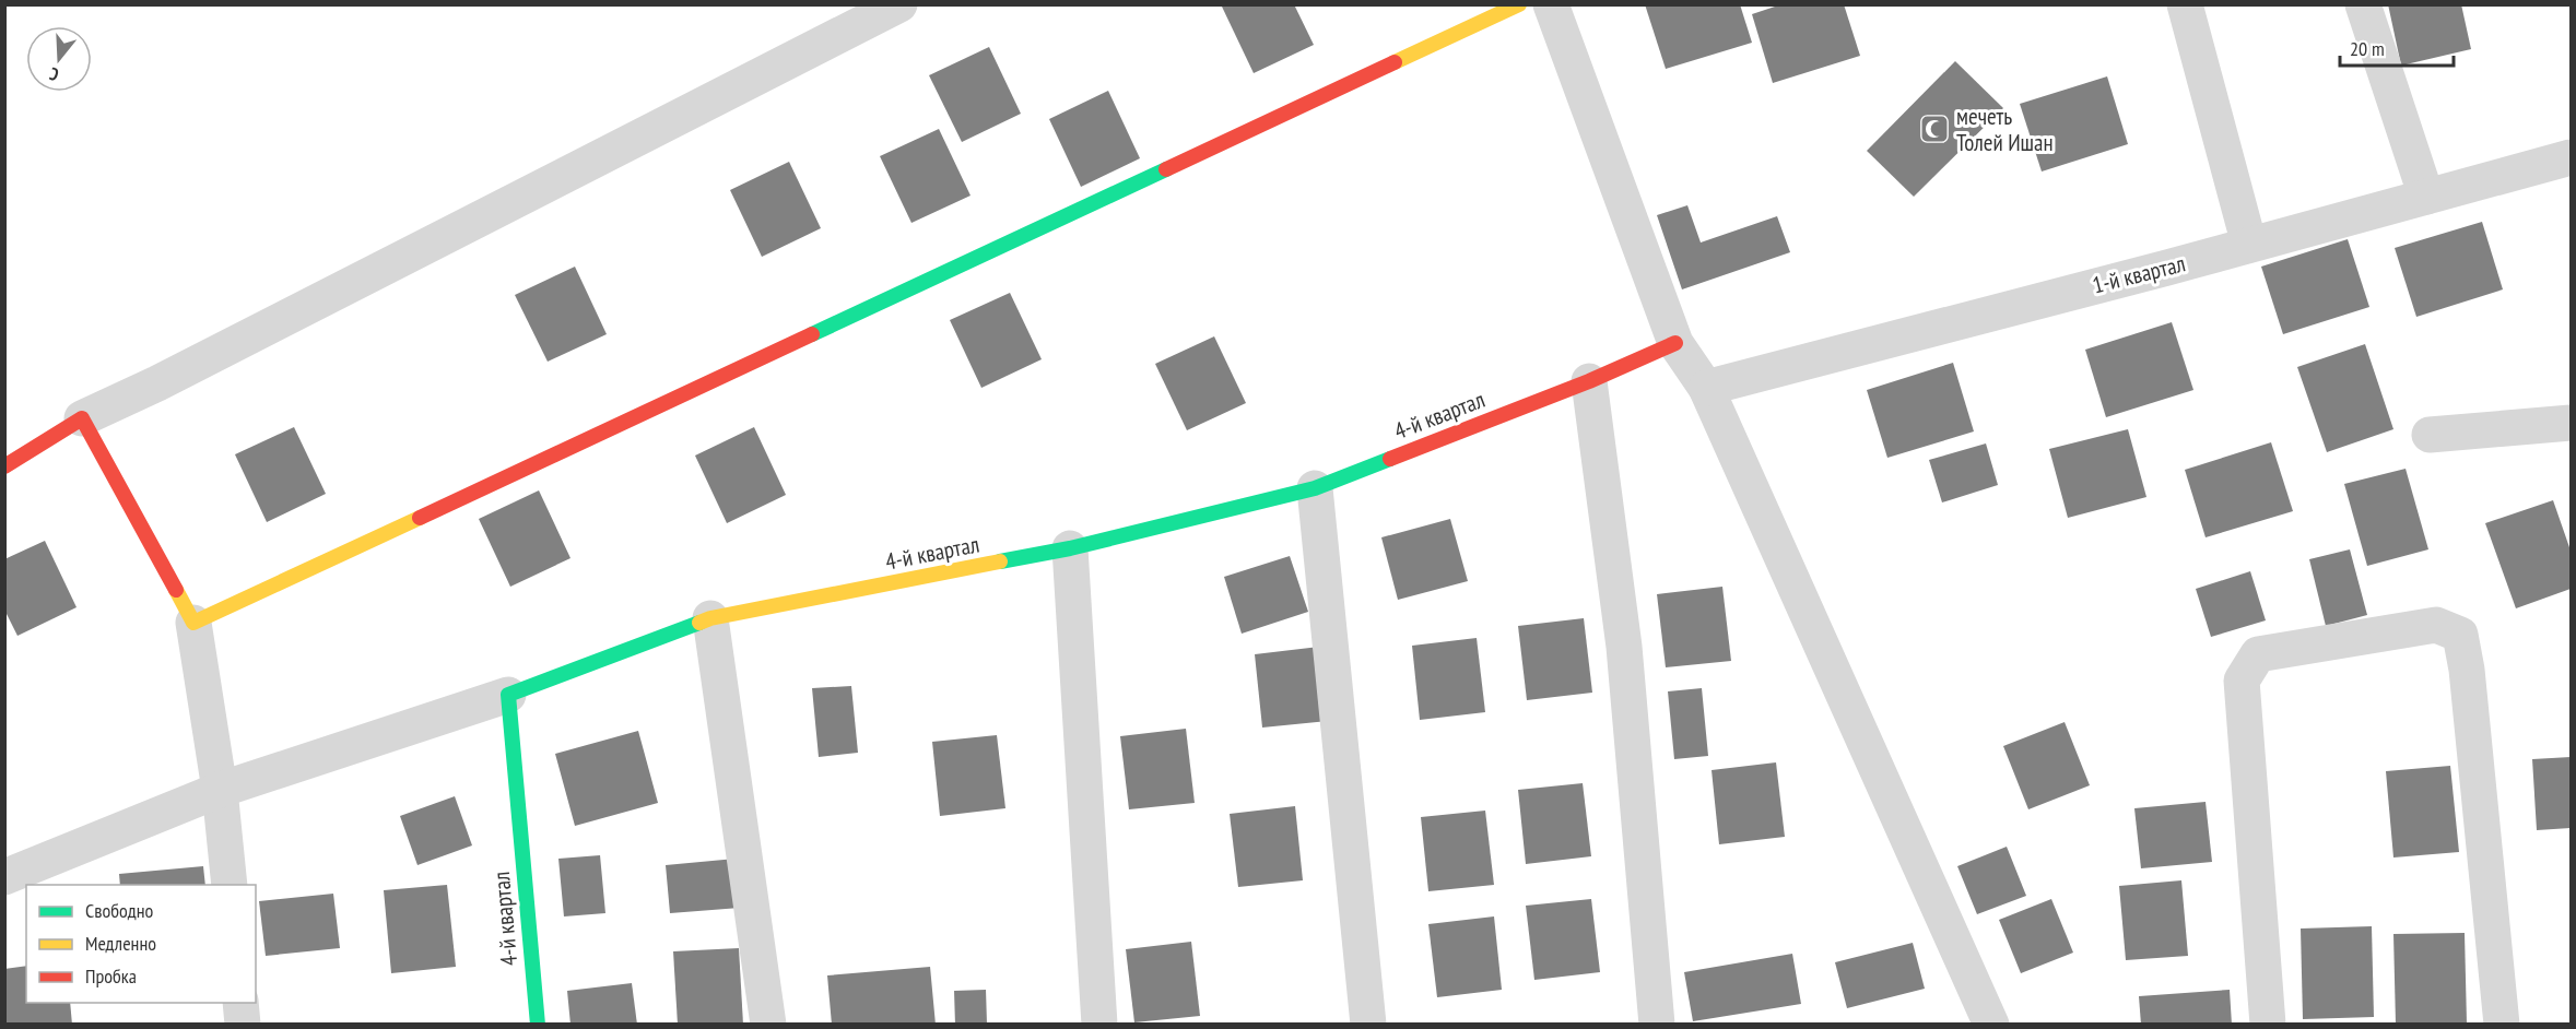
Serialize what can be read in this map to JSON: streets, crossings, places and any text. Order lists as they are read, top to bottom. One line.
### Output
{"streets":{"street":["1-й квартал","4-й квартал"]},"places":{"mosque":["мечеть Толей Ишан"]},"legend":["Свободно","Медленно","Пробка"],"scale_bar":"20 m","north":"bottom"}
